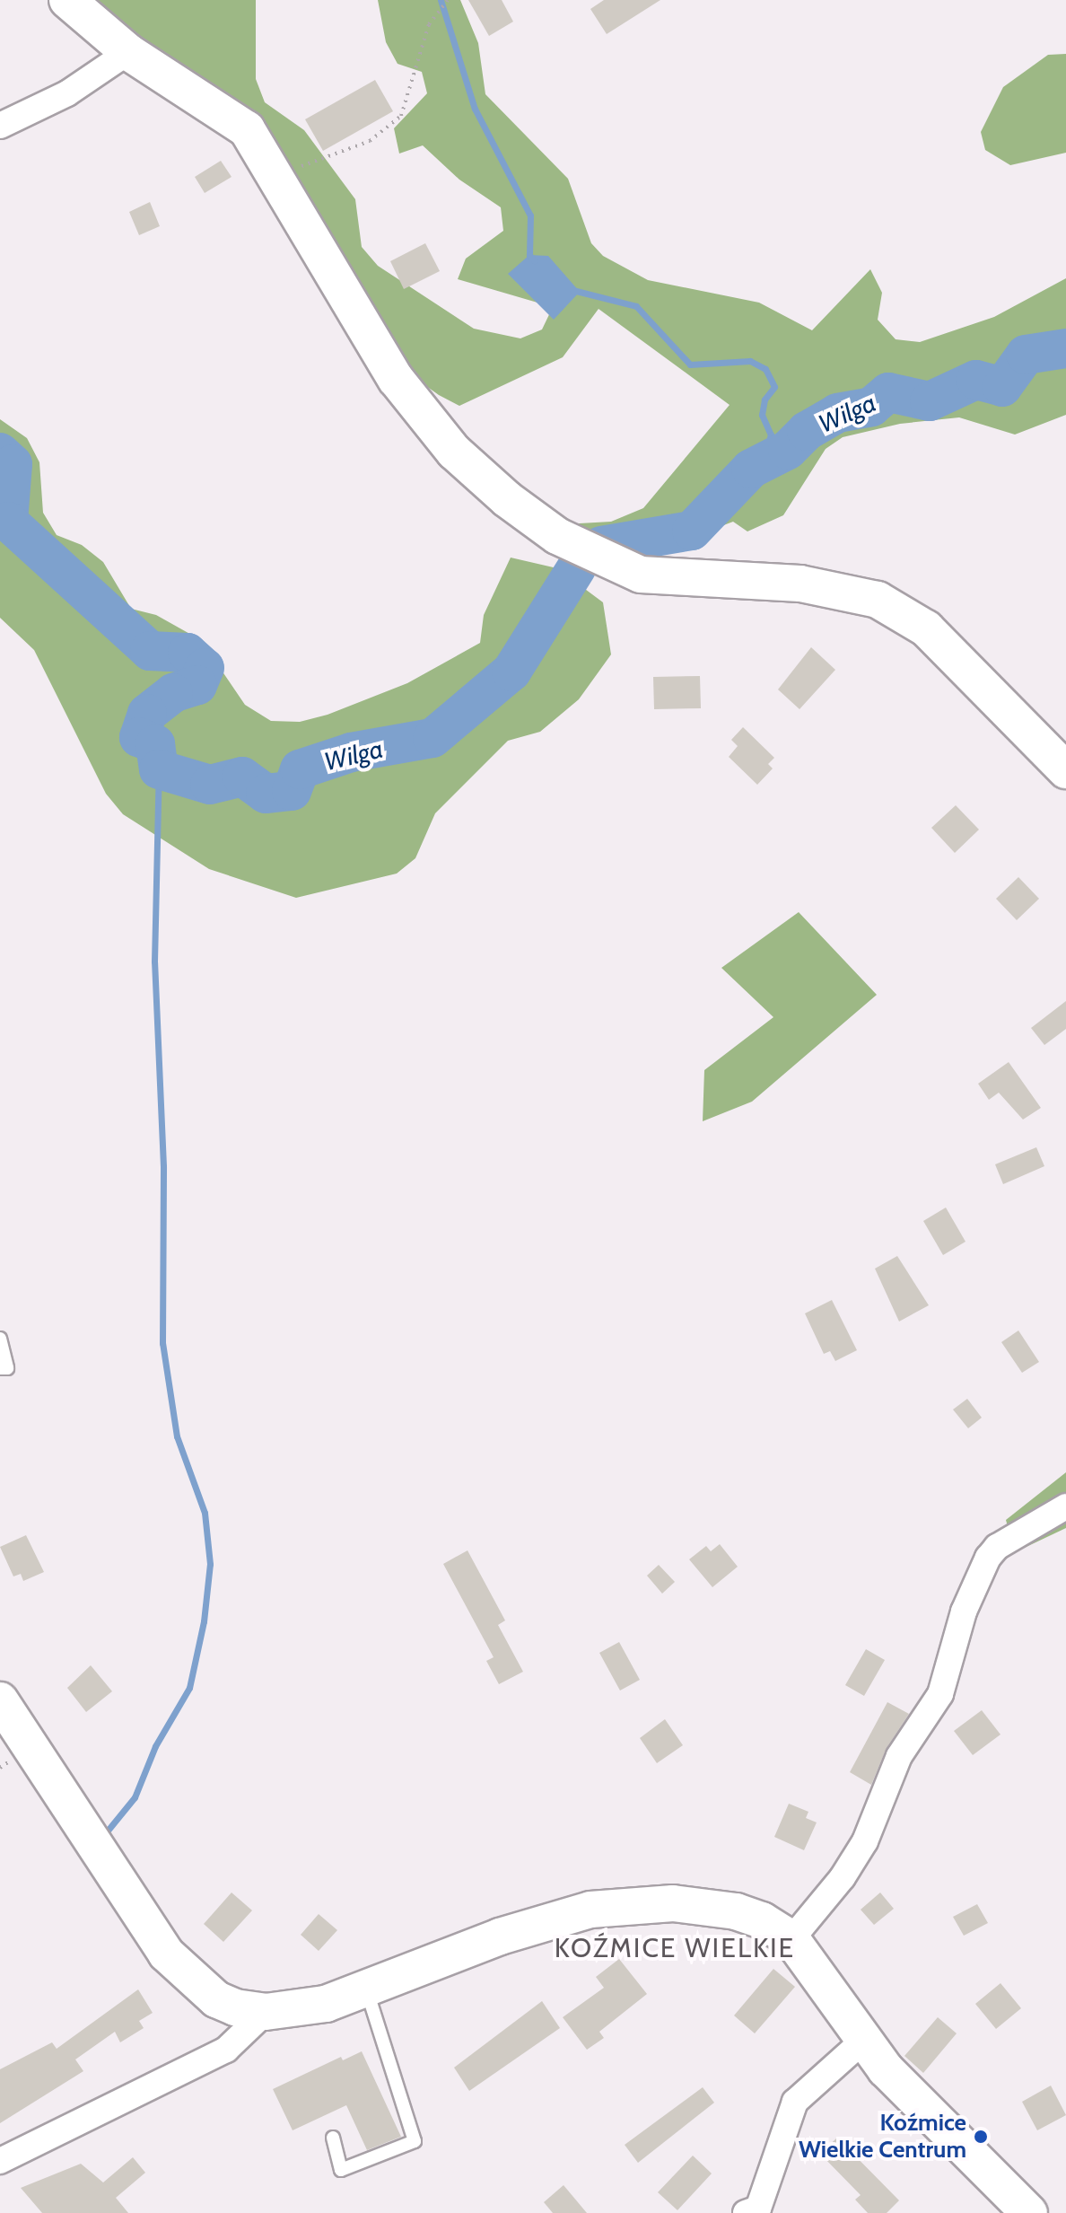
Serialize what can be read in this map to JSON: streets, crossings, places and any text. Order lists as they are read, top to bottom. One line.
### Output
{"districts":["KOŹMICE WIELKIE"],"water":["Wilga"],"places":["Koźmice Wielkie Centrum"]}
